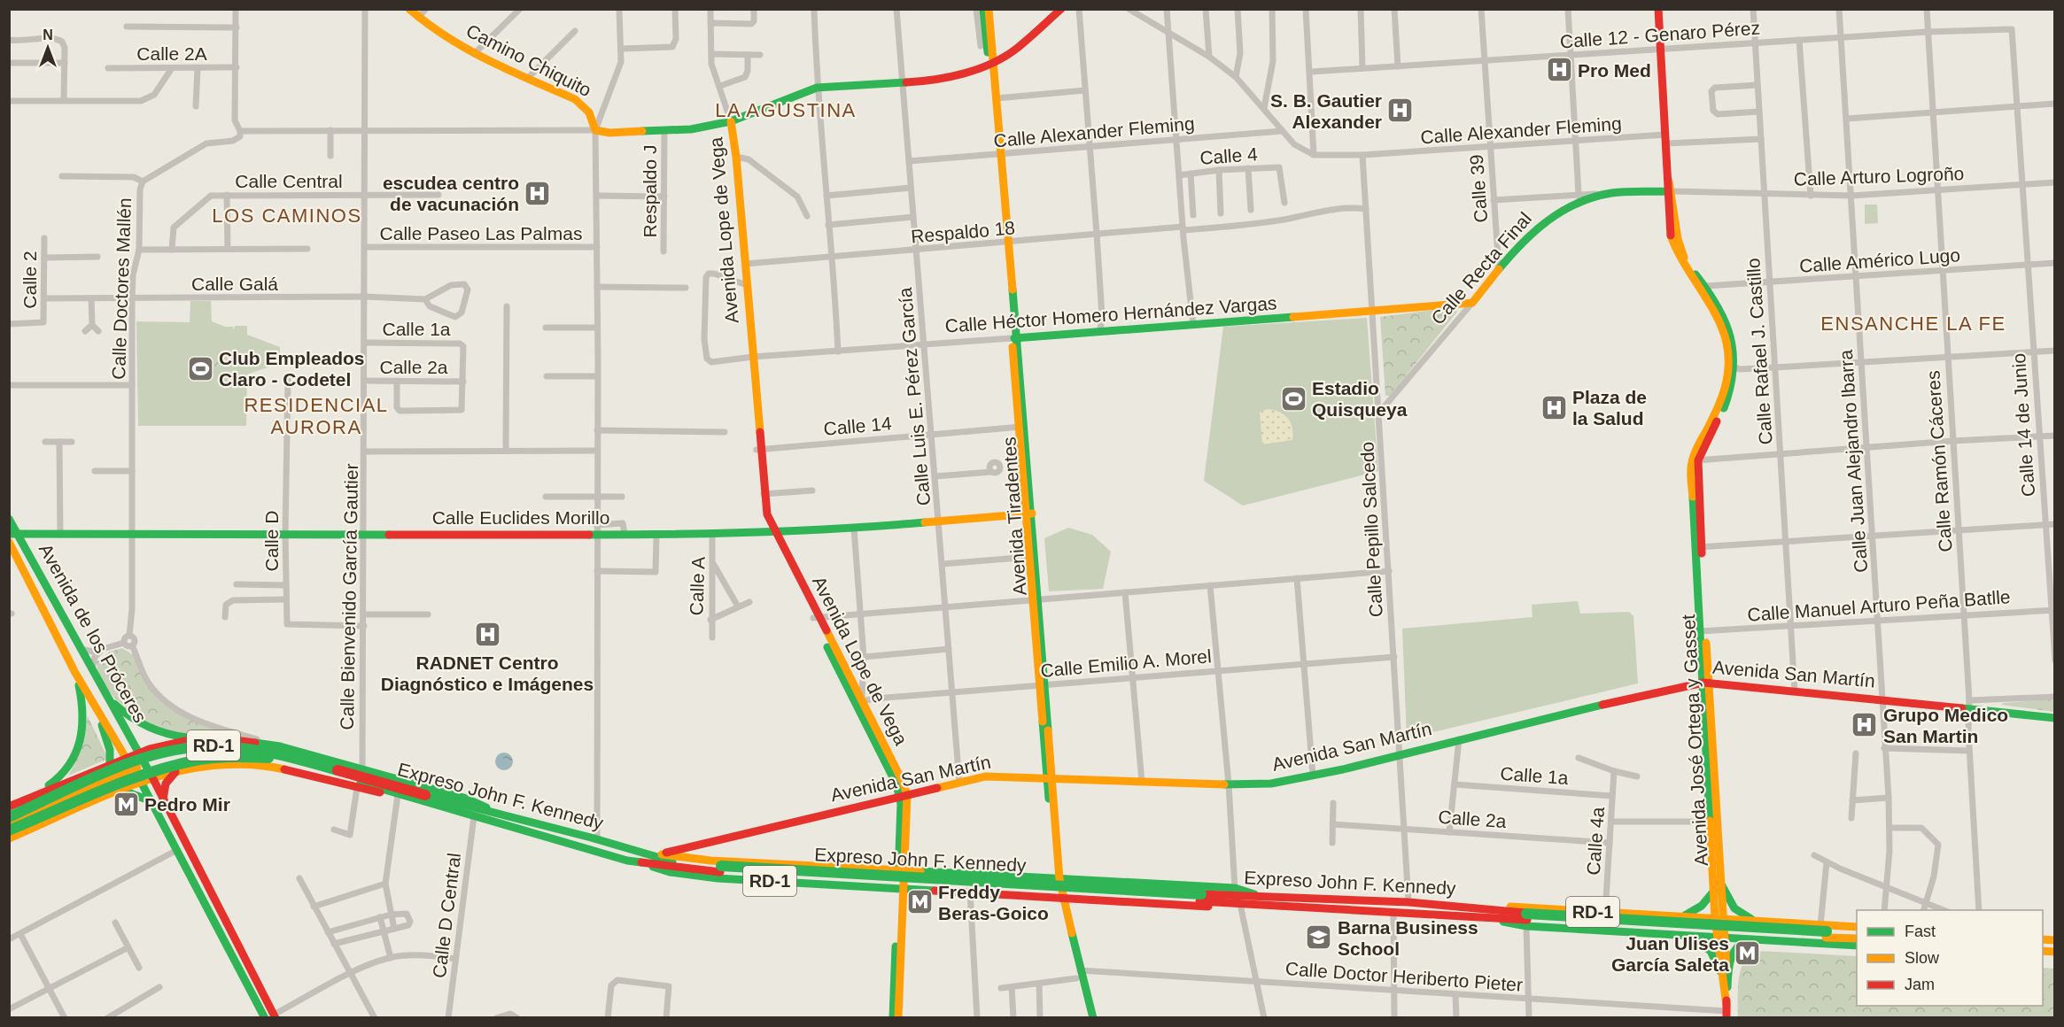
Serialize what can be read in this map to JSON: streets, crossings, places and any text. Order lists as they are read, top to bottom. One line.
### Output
{"streets":{"main road":["Camino Chiquito","Avenida Lope de Vega","Calle Recta Final","Calle Héctor Homero Hernández Vargas","Avenida Tiradentes","Calle Euclides Morillo","Avenida de los Próceres","Avenida San Martín","Avenida José Ortega y Gasset","RD-1","Expreso John F. Kennedy"],"street":["Calle 12 - Genaro Pérez","Calle 2A","Calle Alexander Fleming","Calle 4","Calle Arturo Logroño","Calle Central","Calle 39","Respaldo J","Respaldo 18","Calle Paseo Las Palmas","Calle Américo Lugo","Calle 2","Calle Galá","Calle Doctores Mallén","Calle 1a","Calle Rafael J. Castillo","Calle 2a","Calle Luis E. Pérez García","Calle 14 de Junio","Calle 14","Calle Juan Alejandro lbarra","Calle Ramón Cáceres","Calle Pepillo Salcedo","Calle D","Calle A","Calle Bienvenido García Gautier","Calle Manuel Arturo Peña Batlle","Calle Emilio A. Morel","Calle 4a","Calle D Central","Calle Doctor Heriberto Pieter"]},"crossings":[["Calle 12 - Genaro Pérez","Calle 39"],["Calle 12 - Genaro Pérez","Calle Rafael J. Castillo"],["Calle 12 - Genaro Pérez","Calle 14 de Junio"],["Calle 12 - Genaro Pérez","Calle Juan Alejandro lbarra"],["Calle 12 - Genaro Pérez","Calle Ramón Cáceres"],["Calle 12 - Genaro Pérez","Avenida José Ortega y Gasset"],["Calle Alexander Fleming","Calle 39"],["Calle Alexander Fleming","Calle Rafael J. Castillo"],["Calle Alexander Fleming","Calle Luis E. Pérez García"],["Calle Alexander Fleming","Avenida Tiradentes"],["Calle Alexander Fleming","Calle Pepillo Salcedo"],["Calle Alexander Fleming","Avenida José Ortega y Gasset"],["Calle Arturo Logroño","Calle Recta Final"],["Calle Arturo Logroño","Calle Rafael J. Castillo"],["Calle Arturo Logroño","Calle 14 de Junio"],["Calle Arturo Logroño","Calle Juan Alejandro lbarra"],["Calle Arturo Logroño","Calle Ramón Cáceres"],["Calle Arturo Logroño","Avenida José Ortega y Gasset"],["Calle Central","Calle Bienvenido García Gautier"],["Calle 39","Calle Recta Final"],["Avenida Lope de Vega","Respaldo 18"],["Avenida Lope de Vega","Calle Héctor Homero Hernández Vargas"],["Avenida Lope de Vega","Calle 14"],["Avenida Lope de Vega","Calle Euclides Morillo"],["Avenida Lope de Vega","Calle Emilio A. Morel"],["Avenida Lope de Vega","Avenida San Martín"],["Avenida Lope de Vega","RD-1"],["Respaldo 18","Calle Luis E. Pérez García"],["Respaldo 18","Avenida Tiradentes"],["Respaldo 18","Calle Pepillo Salcedo"],["Calle Paseo Las Palmas","Calle Bienvenido García Gautier"],["Calle Américo Lugo","Calle Rafael J. Castillo"],["Calle Américo Lugo","Calle 14 de Junio"],["Calle Américo Lugo","Calle Juan Alejandro lbarra"],["Calle Américo Lugo","Calle Ramón Cáceres"],["Calle Américo Lugo","Avenida José Ortega y Gasset"],["Calle Recta Final","Calle Héctor Homero Hernández Vargas"],["Calle Recta Final","Calle Pepillo Salcedo"],["Calle Recta Final","Avenida José Ortega y Gasset"],["Calle 2","Calle Galá"],["Calle Galá","Calle Doctores Mallén"],["Calle Galá","Calle Bienvenido García Gautier"],["Calle Doctores Mallén","Calle Euclides Morillo"],["Calle Héctor Homero Hernández Vargas","Calle Luis E. Pérez García"],["Calle Héctor Homero Hernández Vargas","Avenida Tiradentes"],["Calle Héctor Homero Hernández Vargas","Calle Pepillo Salcedo"],["Calle 1a","Calle 2a"],["Calle 1a","Calle Bienvenido García Gautier"],["Calle 1a","Calle 4a"],["Calle Rafael J. Castillo","Calle Manuel Arturo Peña Batlle"],["Calle Rafael J. Castillo","Avenida San Martín"],["Calle 2a","Calle Pepillo Salcedo"],["Calle 2a","Calle Bienvenido García Gautier"],["Calle 2a","Calle 4a"],["Calle Luis E. Pérez García","Calle 14"],["Calle Luis E. Pérez García","Calle Euclides Morillo"],["Calle Luis E. Pérez García","Calle Emilio A. Morel"],["Calle Luis E. Pérez García","Avenida San Martín"],["Calle 14 de Junio","Calle Manuel Arturo Peña Batlle"],["Calle 14","Avenida Tiradentes"],["Calle Juan Alejandro lbarra","Calle Manuel Arturo Peña Batlle"],["Calle Juan Alejandro lbarra","Avenida San Martín"],["Calle Ramón Cáceres","Calle Manuel Arturo Peña Batlle"],["Calle Ramón Cáceres","Avenida San Martín"],["Avenida Tiradentes","Calle Euclides Morillo"],["Avenida Tiradentes","Calle Emilio A. Morel"],["Avenida Tiradentes","Avenida San Martín"],["Avenida Tiradentes","RD-1"],["Avenida Tiradentes","Calle Doctor Heriberto Pieter"],["Calle Euclides Morillo","Calle D"],["Calle Euclides Morillo","Calle A"],["Calle Euclides Morillo","Calle Bienvenido García Gautier"],["Calle Euclides Morillo","Avenida de los Próceres"],["Calle Pepillo Salcedo","Calle Emilio A. Morel"],["Calle Pepillo Salcedo","Avenida San Martín"],["Calle Pepillo Salcedo","Expreso John F. Kennedy"],["Calle D","Calle Bienvenido García Gautier"],["Calle Bienvenido García Gautier","RD-1"],["Calle Manuel Arturo Peña Batlle","Avenida José Ortega y Gasset"],["Avenida de los Próceres","RD-1"],["Avenida San Martín","Avenida José Ortega y Gasset"],["Avenida San Martín","RD-1"],["Avenida José Ortega y Gasset","RD-1"],["Avenida José Ortega y Gasset","Calle Doctor Heriberto Pieter"],["RD-1","Expreso John F. Kennedy"],["RD-1","Calle 4a"],["Expreso John F. Kennedy","Calle D Central"]],"districts":["LA AGUSTINA","LOS CAMINOS","ENSANCHE LA FE","RESIDENCIAL AURORA"],"places":{"hospital":["Pro Med","S. B. Gautier Alexander","escudea centro de vacunación","Plaza de la Salud","RADNET Centro Diagnóstico e Imágenes","Grupo Medico San Martin"],"sports":["Club Empleados Claro - Codetel","Estadio Quisqueya"],"metro station":["Pedro Mir","Freddy Beras-Goico","Juan Ulises García Saleta"],"school or university":["Barna Business School"]},"legend":["Fast","Slow","Jam"],"north":"top"}
